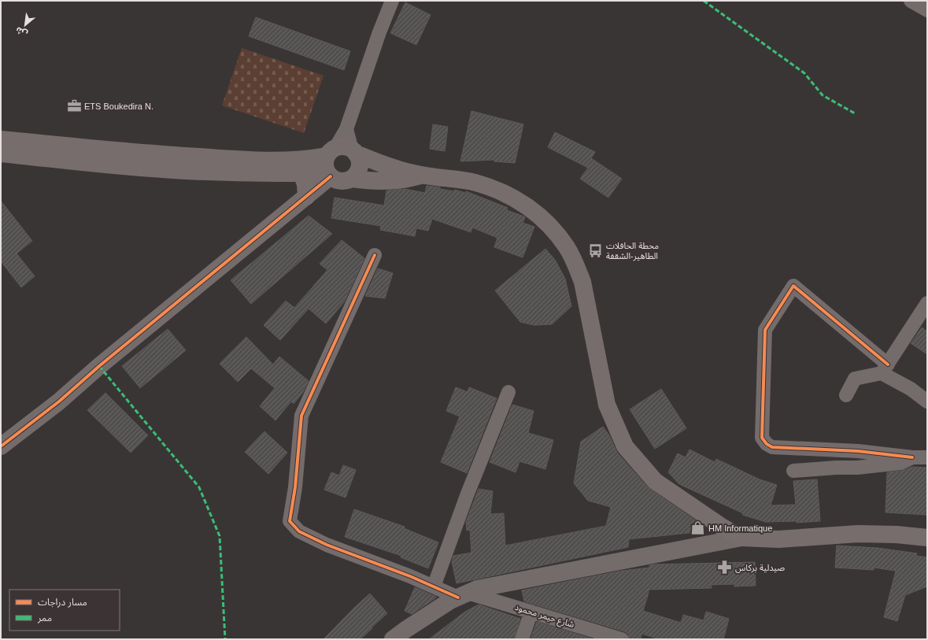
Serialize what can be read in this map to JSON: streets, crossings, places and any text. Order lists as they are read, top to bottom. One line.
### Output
{"streets":{"street":["شارع حيمر محمود"]},"places":{"office":["ETS Boukedira N."],"bus stop":["محطة الحافلات الطاهير-الشقفة"],"shop":["HM Informatique"],"pharmacy":["صيدلية بركاس"]},"legend":["مسار دراجات","ممر"],"north":"bottom left"}
